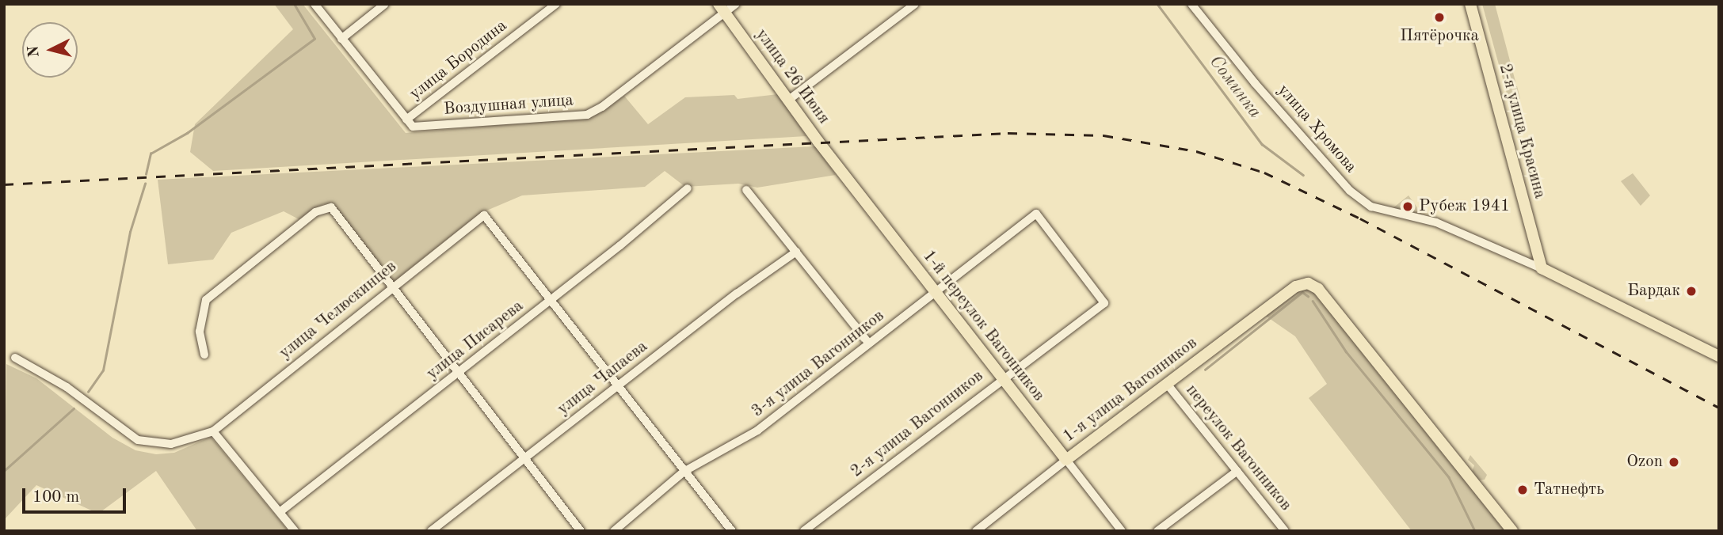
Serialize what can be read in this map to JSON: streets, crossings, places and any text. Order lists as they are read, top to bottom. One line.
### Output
{"streets":{"main road":["улица 26 Июня","2-я улица Красина","1-й переулок Вагонников","1-я улица Вагонников"],"street":["улица Бородина","Воздушная улица","улица Хромова","улица Челюскинцев","улица Писарева","3-я улица Вагонников","улица Чапаева","2-я улица Вагонников","переулок Вагонников"]},"crossings":[["улица Бородина","Воздушная улица"],["улица 26 Июня","Воздушная улица"],["улица 26 Июня","1-й переулок Вагонников"],["улица Хромова","2-я улица Красина"],["улица Челюскинцев","улица Писарева"],["1-й переулок Вагонников","3-я улица Вагонников"],["1-й переулок Вагонников","1-я улица Вагонников"],["1-й переулок Вагонников","2-я улица Вагонников"],["3-я улица Вагонников","2-я улица Вагонников"],["1-я улица Вагонников","переулок Вагонников"]],"water":["Соминка"],"places":["Пятёрочка","Рубеж 1941","Бардак","Ozon","Татнефть"],"scale_bar":"100 m","north":"left"}
